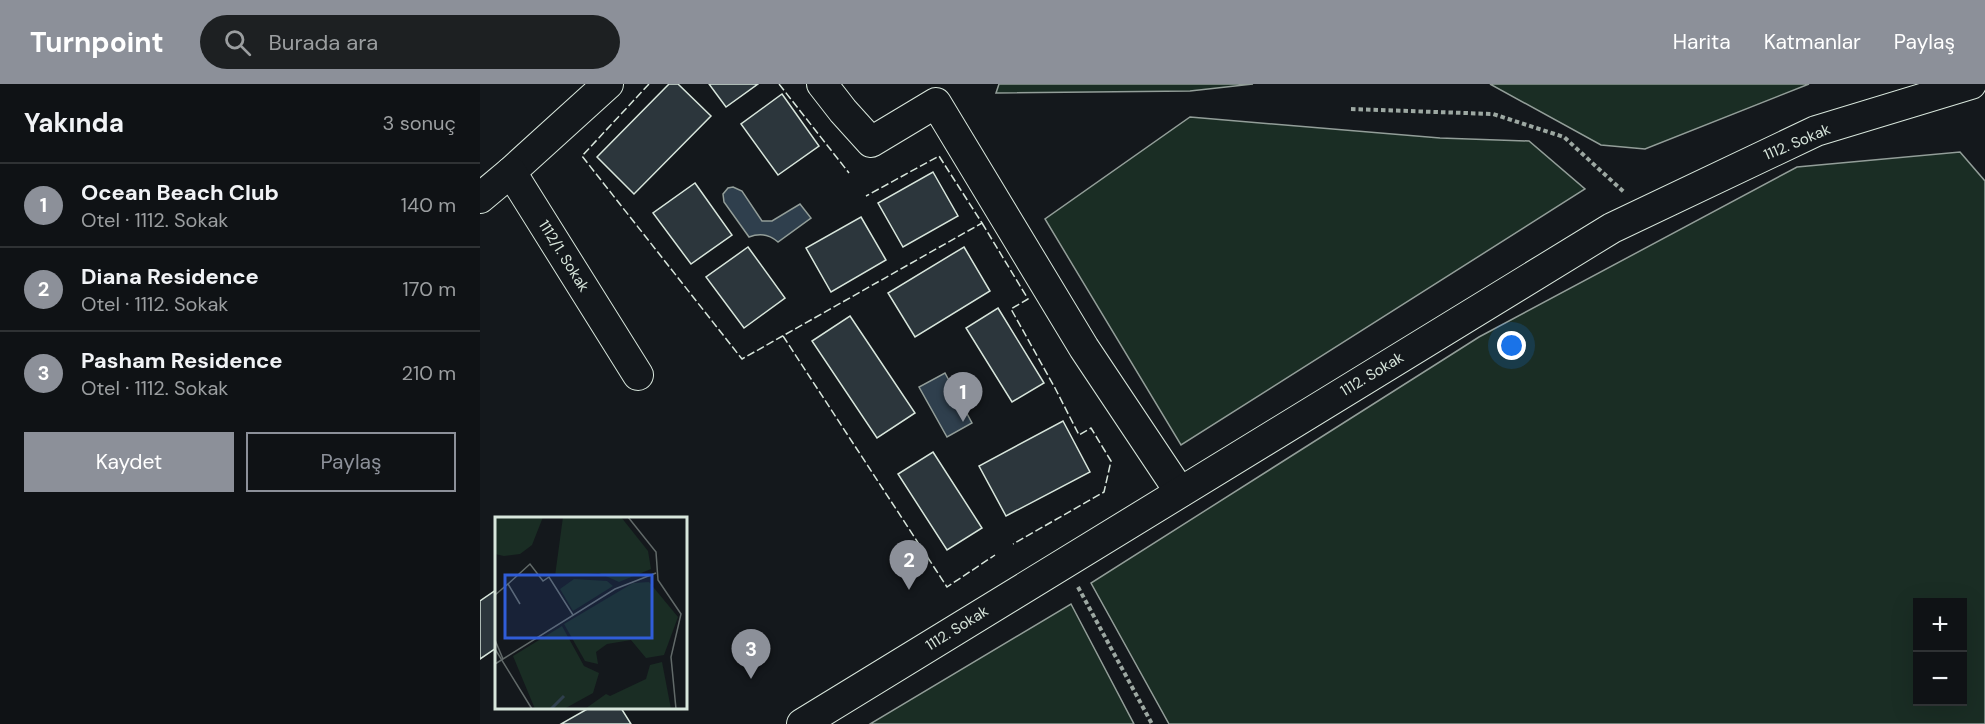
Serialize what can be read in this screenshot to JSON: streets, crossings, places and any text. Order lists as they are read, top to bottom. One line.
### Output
{"streets":{"street":["1112. Sokak","1112/1. Sokak"]},"page":{"header":"Turnpoint","search":"Burada ara","nav":["Harita","Katmanlar","Paylaş"],"heading":["Yakında","3 sonuç"],"list":[{"mark":"1","name":"Ocean Beach Club","note":"Otel · 1112. Sokak","value":"140 m"},{"mark":"2","name":"Diana Residence","note":"Otel · 1112. Sokak","value":"170 m"},{"mark":"3","name":"Pasham Residence","note":"Otel · 1112. Sokak","value":"210 m"}],"pins":["1","2","3"],"buttons":["Kaydet","Paylaş"],"map_buttons":["+","−"]}}
